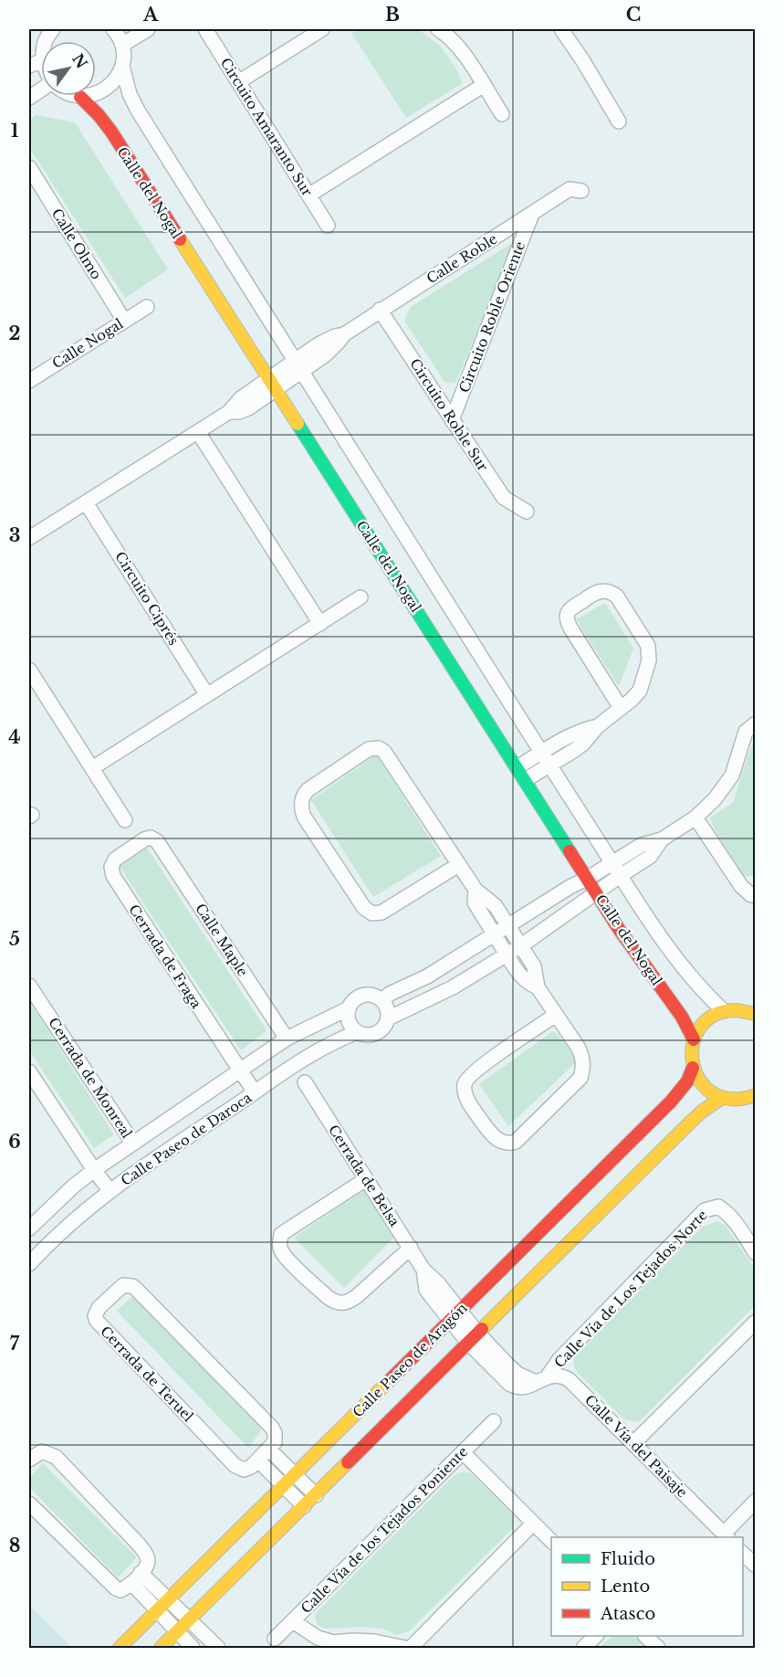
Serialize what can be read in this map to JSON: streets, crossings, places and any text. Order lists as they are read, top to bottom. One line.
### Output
{"streets":{"street":["Circuito Amaranto Sur","Calle del Nogal","Calle Olmo","Calle Roble","Circuito Roble Oriente","Calle Nogal","Circuito Roble Sur","Circuito Ciprés","Calle Maple","Cerrada de Fraga","Cerrada de Monreal","Calle Paseo de Daroca","Cerrada de Belsa","Calle Vía de Los Tejados Norte","Calle Paseo de Aragón","Cerrada de Teruel","Calle Vía del Paisaje","Calle Vía de los Tejados Poniente"]},"crossings":[["Calle del Nogal","Calle Roble"],["Calle Olmo","Calle Nogal"],["Calle Roble","Circuito Roble Oriente"],["Calle Roble","Circuito Roble Sur"],["Circuito Roble Oriente","Circuito Roble Sur"],["Calle Maple","Cerrada de Fraga"],["Calle Maple","Calle Paseo de Daroca"],["Cerrada de Fraga","Calle Paseo de Daroca"],["Cerrada de Monreal","Calle Paseo de Daroca"],["Cerrada de Belsa","Calle Paseo de Aragón"],["Cerrada de Belsa","Calle Vía del Paisaje"],["Calle Vía de Los Tejados Norte","Calle Vía del Paisaje"],["Calle Paseo de Aragón","Calle Vía del Paisaje"]],"legend":["Fluido","Lento","Atasco"],"north":"top right","grid":{"columns":["A","B","C"],"rows":["1","2","3","4","5","6","7","8"]}}
